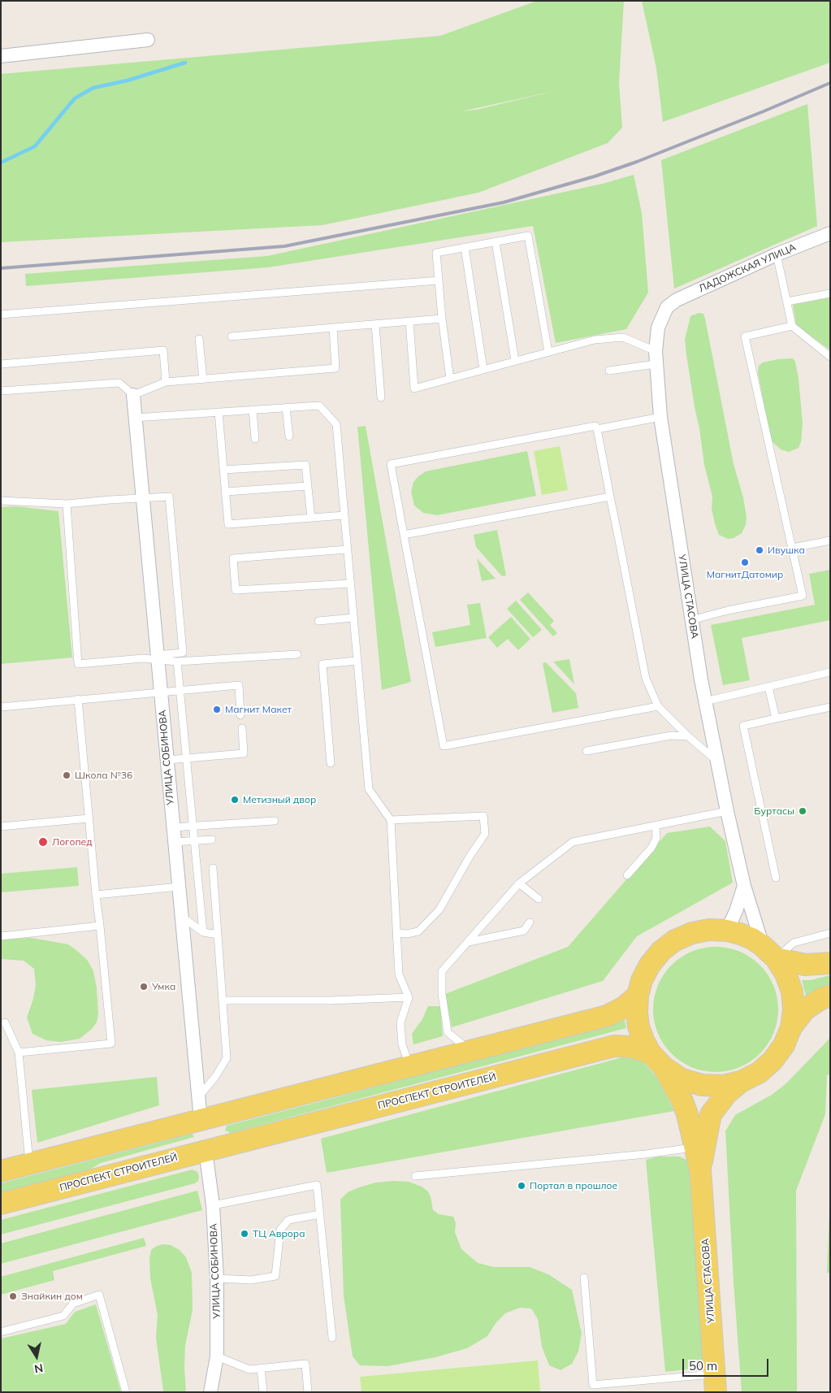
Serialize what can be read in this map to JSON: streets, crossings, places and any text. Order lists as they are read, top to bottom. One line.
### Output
{"streets":{"main road":["УЛИЦА СТАСОВА","ПРОСПЕКТ СТРОИТЕЛЕЙ"],"street":["ЛАДОЖСКАЯ УЛИЦА","УЛИЦА СОБИНОВА"]},"crossings":[["ЛАДОЖСКАЯ УЛИЦА","УЛИЦА СТАСОВА"],["УЛИЦА СТАСОВА","ПРОСПЕКТ СТРОИТЕЛЕЙ"],["УЛИЦА СОБИНОВА","ПРОСПЕКТ СТРОИТЕЛЕЙ"]],"places":["Ивушка","МагнитДатомир","Магнит Макет","Школа №36","Метизный двор","Буртасы","Логопед","Умка","Портал в прошлое","ТЦ Аврора","Знайкин дом"],"scale_bar":"50 m","north":"bottom"}
